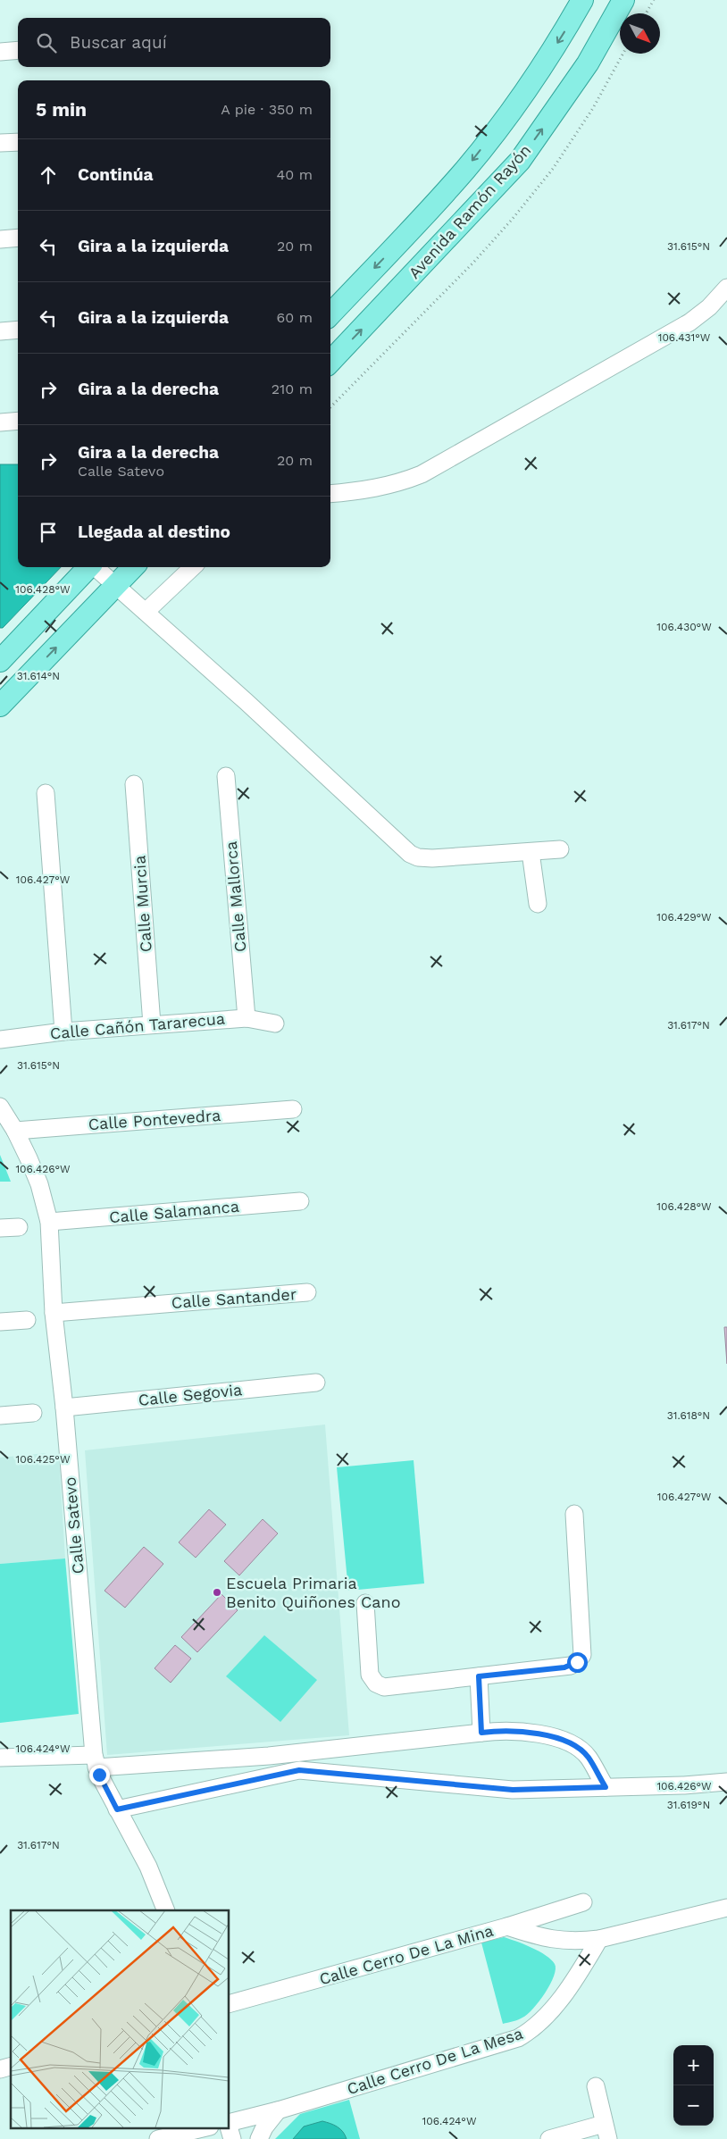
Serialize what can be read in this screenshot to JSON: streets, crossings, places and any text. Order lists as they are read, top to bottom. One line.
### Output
{"streets":{"main road":["Avenida Ramón Rayón"],"street":["Calle Mallorca","Calle Murcia","Calle Cañón Tararecua","Calle Pontevedra","Calle Salamanca","Calle Santander","Calle Segovia","Calle Satevo","Calle Cerro De La Mina","Calle Cerro De La Mesa"]},"crossings":[["Calle Mallorca","Calle Cañón Tararecua"],["Calle Murcia","Calle Cañón Tararecua"],["Calle Pontevedra","Calle Satevo"],["Calle Salamanca","Calle Satevo"],["Calle Santander","Calle Satevo"],["Calle Segovia","Calle Satevo"]],"places":["Escuela Primaria Benito Quiñones Cano"],"north":"bottom right","page":{"search":"Buscar aquí","heading":["5 min","A pie · 350 m"],"list":[["Continúa","40 m"],["Gira a la izquierda","20 m"],["Gira a la izquierda","60 m"],["Gira a la derecha","210 m"],["Gira a la derecha","Calle Satevo","20 m"],"Llegada al destino"],"map_buttons":["+","−"]},"coordinates":["31.615°N","106.431°W","106.428°W","106.430°W","31.614°N","106.427°W","106.429°W","31.617°N","106.426°W","31.618°N","106.425°W","106.424°W","31.619°N"]}
